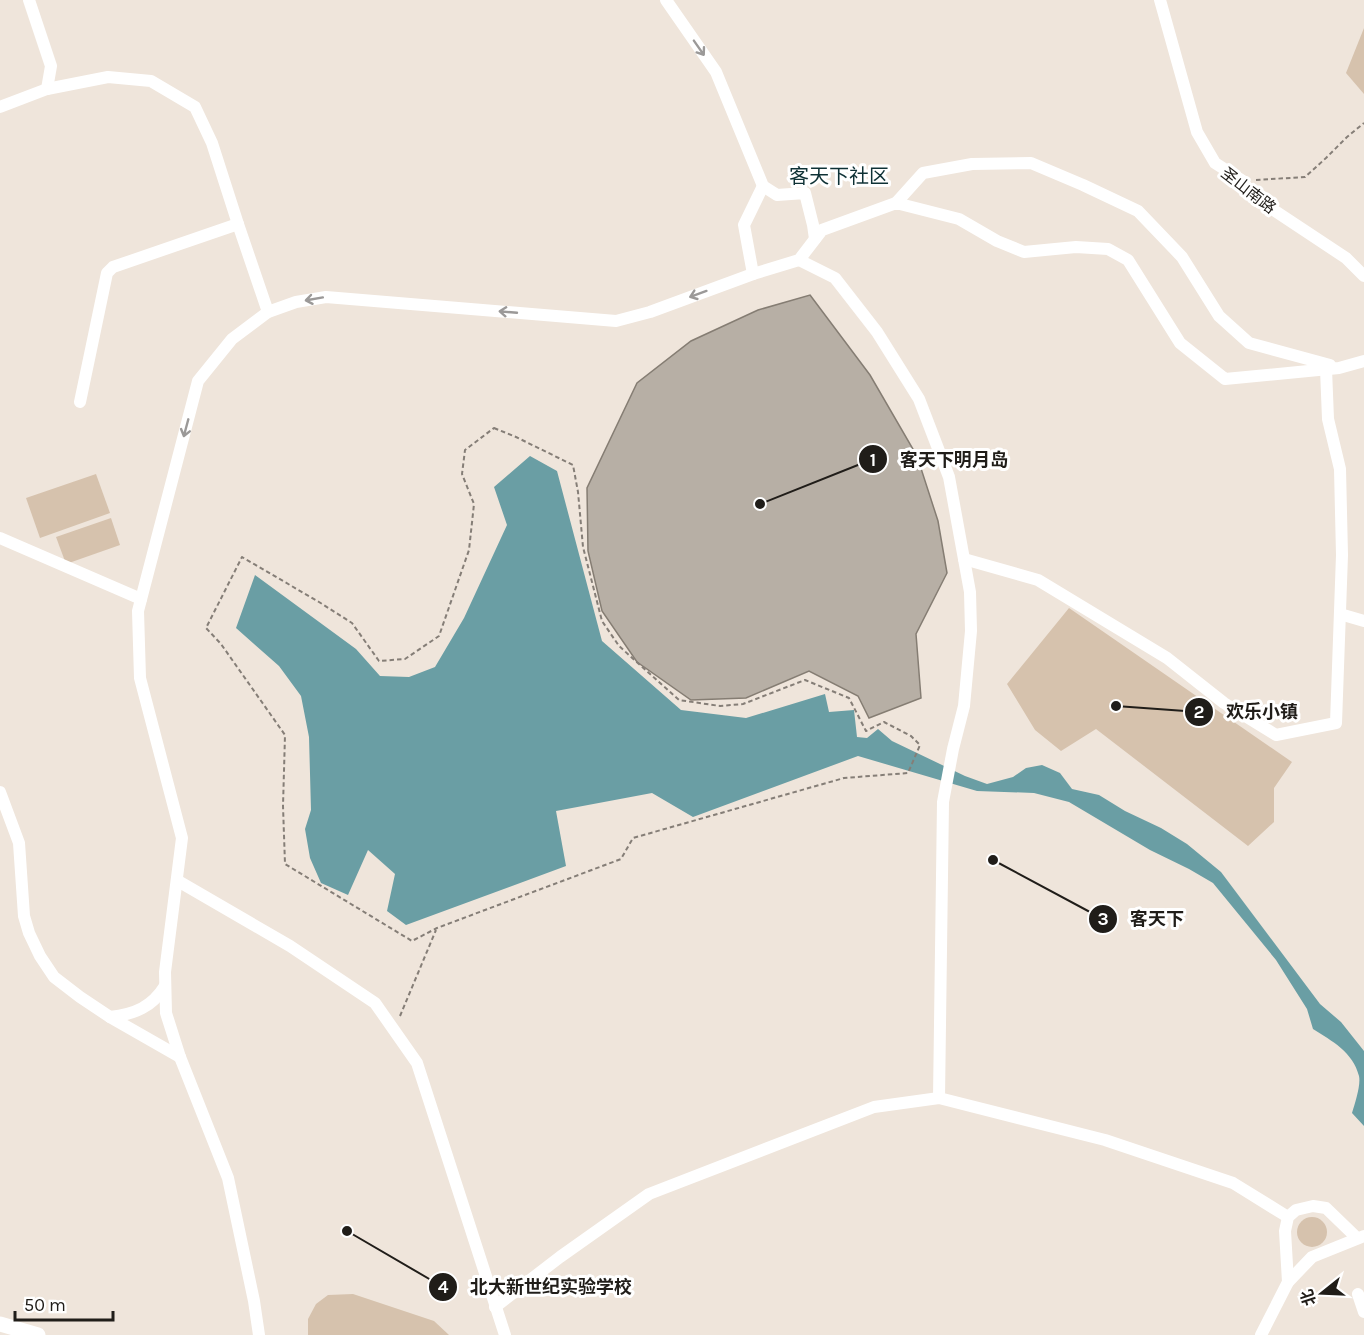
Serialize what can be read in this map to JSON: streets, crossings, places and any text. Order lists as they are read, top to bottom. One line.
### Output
{"streets":{"street":["圣山南路"]},"districts":["客天下社区"],"places":["客天下明月岛","欢乐小镇","客天下","北大新世纪实验学校"],"scale_bar":"50 m","north":"left"}
